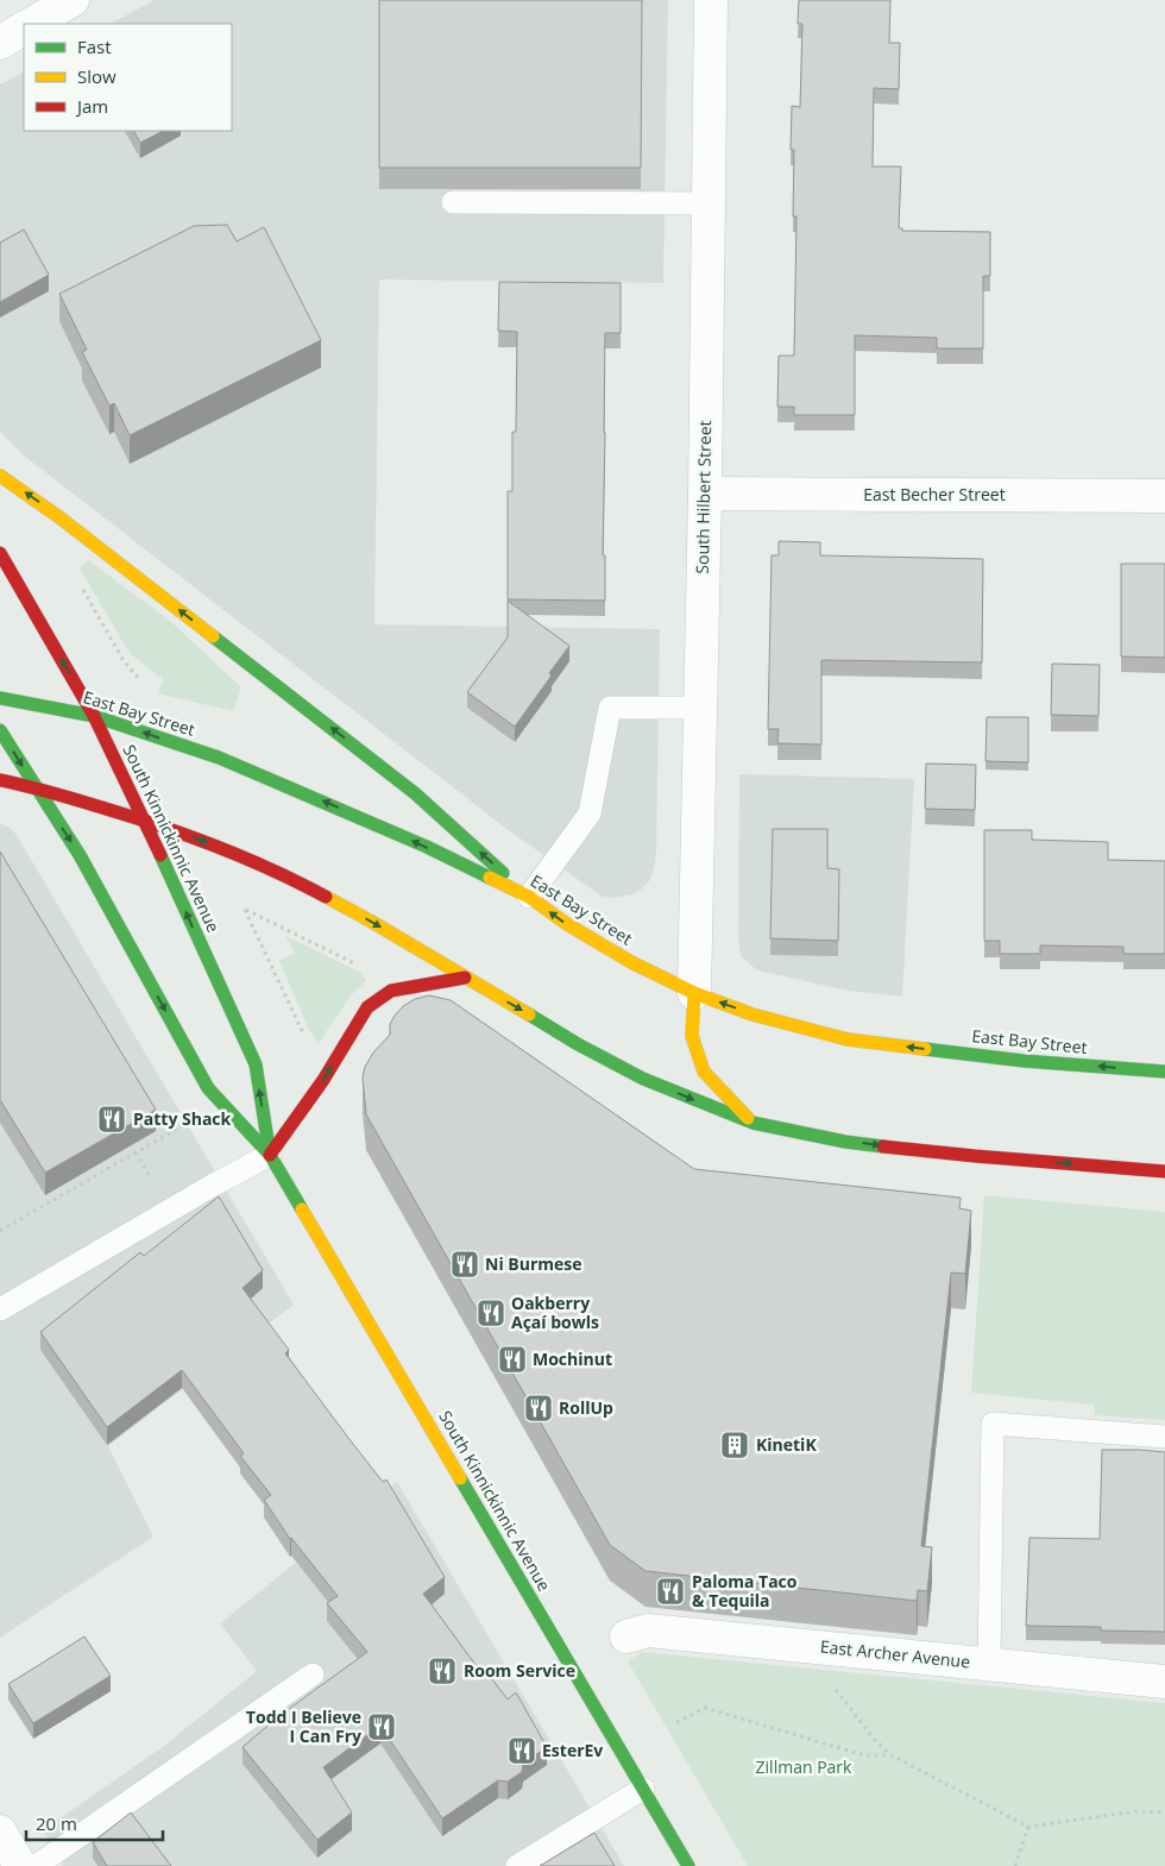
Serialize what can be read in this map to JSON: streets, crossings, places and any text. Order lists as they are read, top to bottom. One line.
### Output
{"streets":{"main road":["East Bay Street","South Kinnickinnic Avenue"],"street":["East Becher Street","South Hilbert Street","East Archer Avenue"]},"crossings":[["East Becher Street","South Hilbert Street"],["South Hilbert Street","East Bay Street"],["East Bay Street","South Kinnickinnic Avenue"]],"parks":["Zillman Park"],"places":{"restaurant":["Patty Shack","Ni Burmese","Oakberry Açaí bowls","Mochinut","RollUp","Paloma Taco & Tequila","Room Service","Todd I Believe I Can Fry","EsterEv"],"building":["KinetiK"]},"legend":["Fast","Slow","Jam"],"scale_bar":"20 m"}
